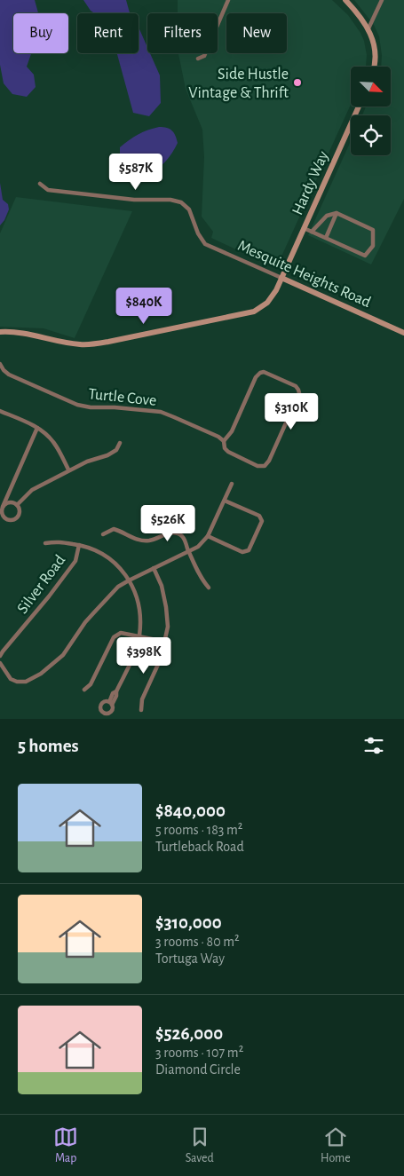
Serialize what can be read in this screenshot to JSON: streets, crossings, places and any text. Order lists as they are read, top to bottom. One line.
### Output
{"streets":{"main road":["Hardy Way","Mesquite Heights Road"],"street":["Turtle Cove","Silver Road"]},"crossings":[["Hardy Way","Mesquite Heights Road"]],"places":["Side Hustle Vintage & Thrift"],"north":"bottom right","page":{"chip":["Buy","Rent","Filters","New"],"price":["$587K","$840K","$310K","$526K","$398K"],"heading":"5 homes","list":[{"name":"$840,000","note":"5 rooms · 183 m² · Turtleback Road"},{"name":"$310,000","note":"3 rooms · 80 m² · Tortuga Way"},{"name":"$526,000","note":"3 rooms · 107 m² · Diamond Circle"}],"tabs":["Map","Saved","Home"]}}
